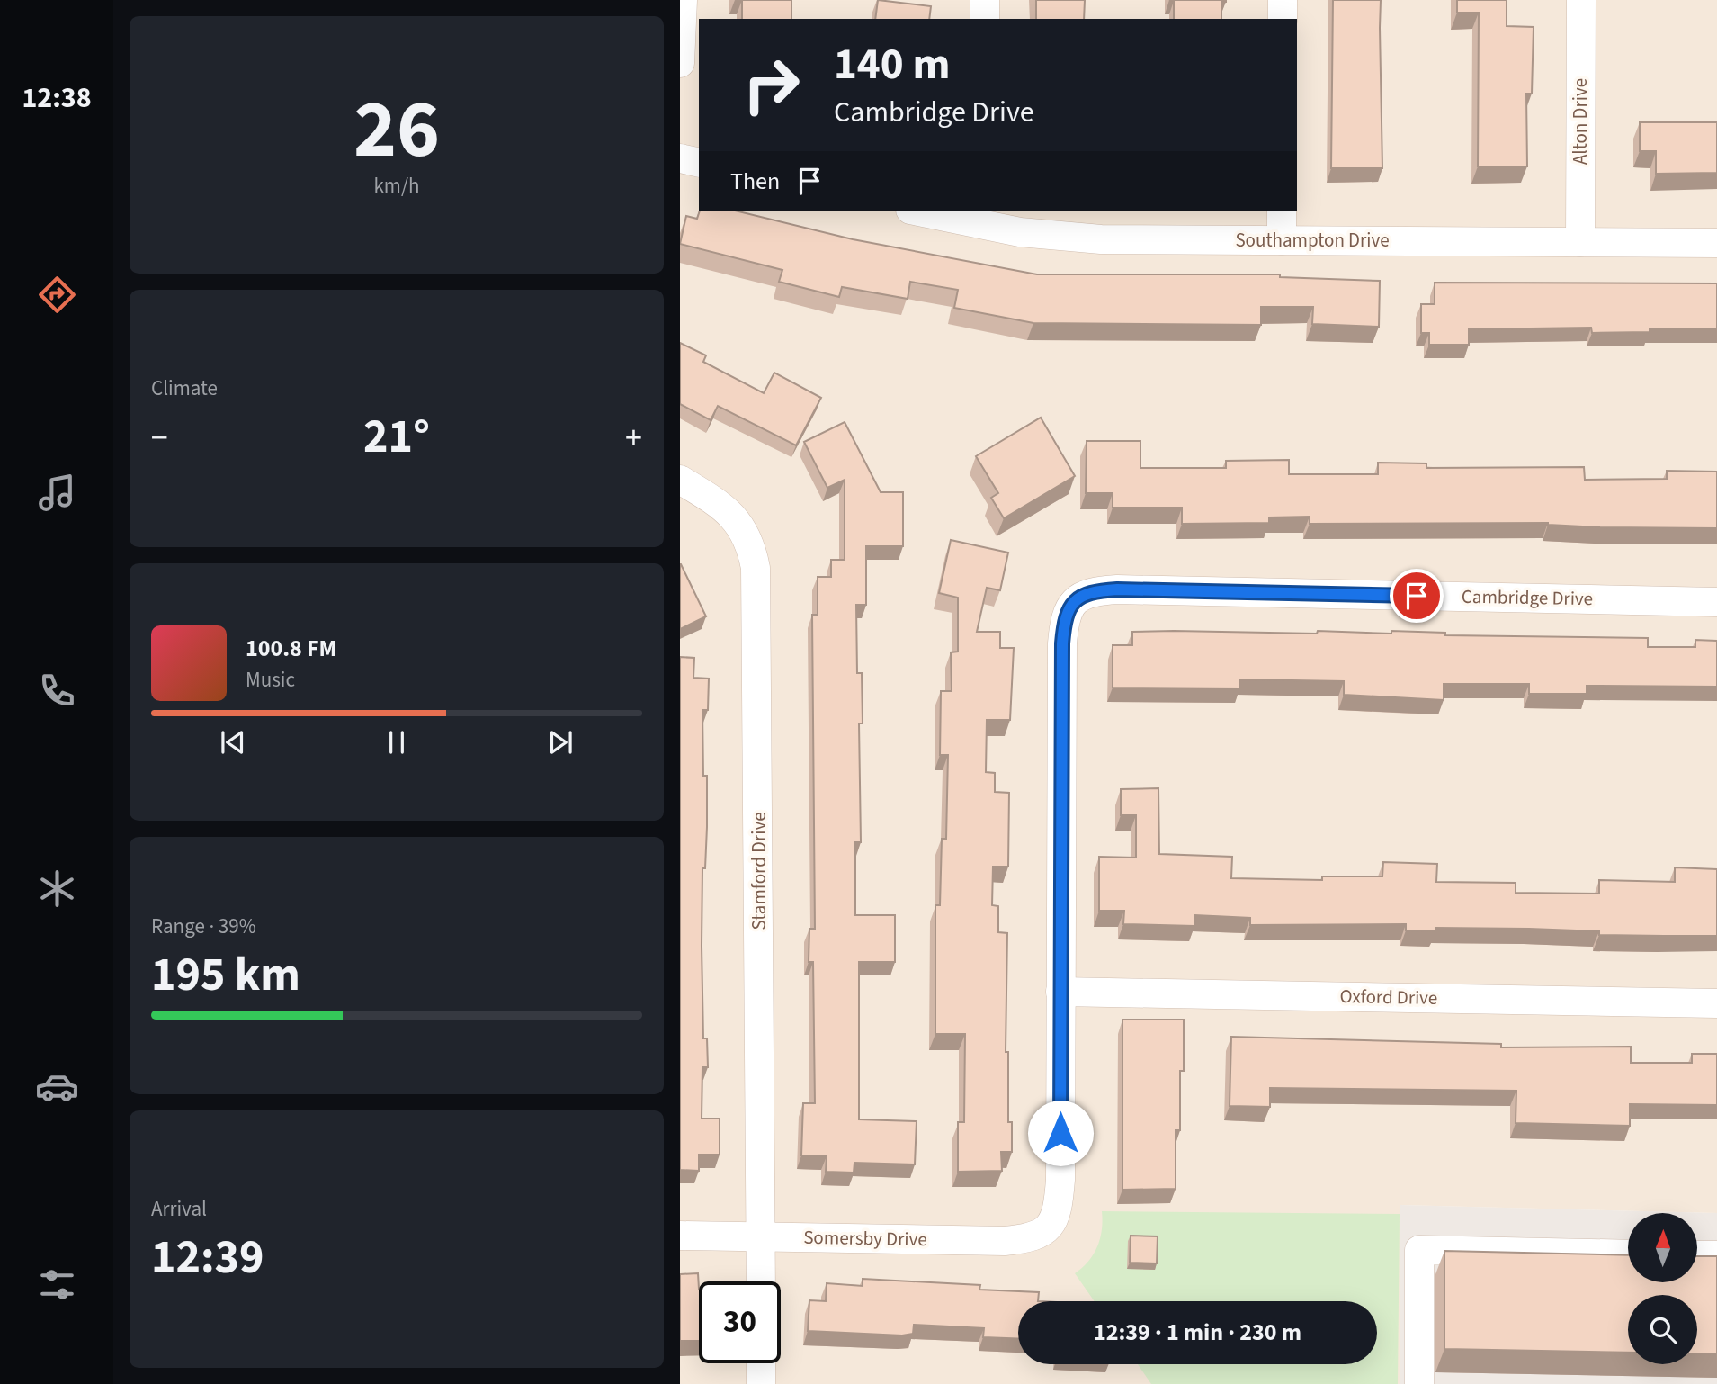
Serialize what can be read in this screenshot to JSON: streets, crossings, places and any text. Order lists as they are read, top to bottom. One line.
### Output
{"streets":{"street":["Alton Drive","Southampton Drive","Cambridge Drive","Stamford Drive","Oxford Drive","Somersby Drive"]},"crossings":[["Alton Drive","Southampton Drive"],["Cambridge Drive","Oxford Drive"],["Cambridge Drive","Somersby Drive"],["Stamford Drive","Somersby Drive"],["Oxford Drive","Somersby Drive"]],"north":"top","page":{"tabs":"12:38","tile":[["26","km/h"],"Climate",["Range · 39%","195 km"],["Arrival","12:39"]],"turn":["140 m","Cambridge Drive"],"then":"Then","heat":["−","21°","+"],"song":["100.8 FM","Music"],"limit":"30","trip":"12:39 · 1 min · 230 m"}}
